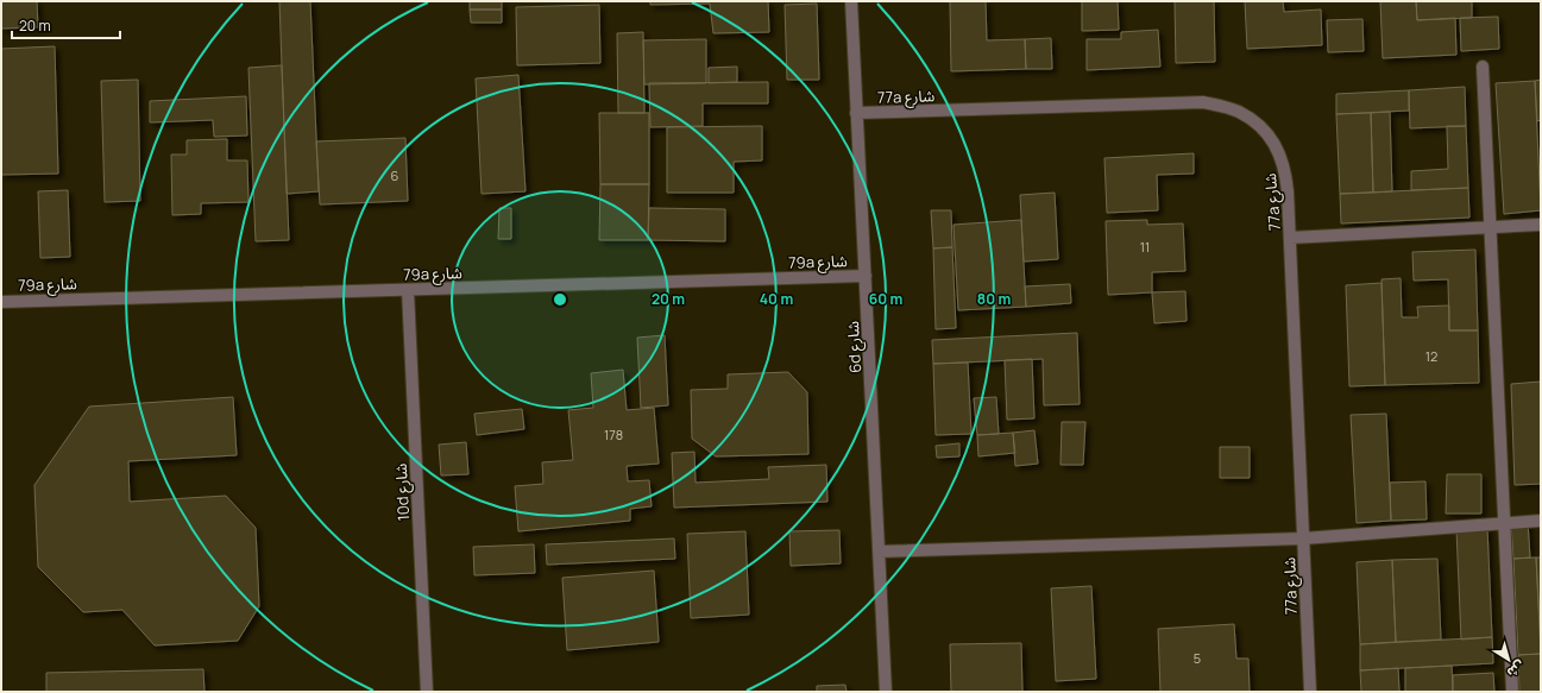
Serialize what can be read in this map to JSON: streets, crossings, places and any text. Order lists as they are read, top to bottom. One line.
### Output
{"streets":{"street":["77a شارع","79a شارع","6d شارع","10d شارع"]},"crossings":[["77a شارع","6d شارع"],["79a شارع","6d شارع"],["79a شارع","10d شارع"]],"house_numbers":["6","11","12","178","5"],"scale_bar":"20 m","north":"bottom right","rings":["20 m","40 m","60 m","80 m"]}
